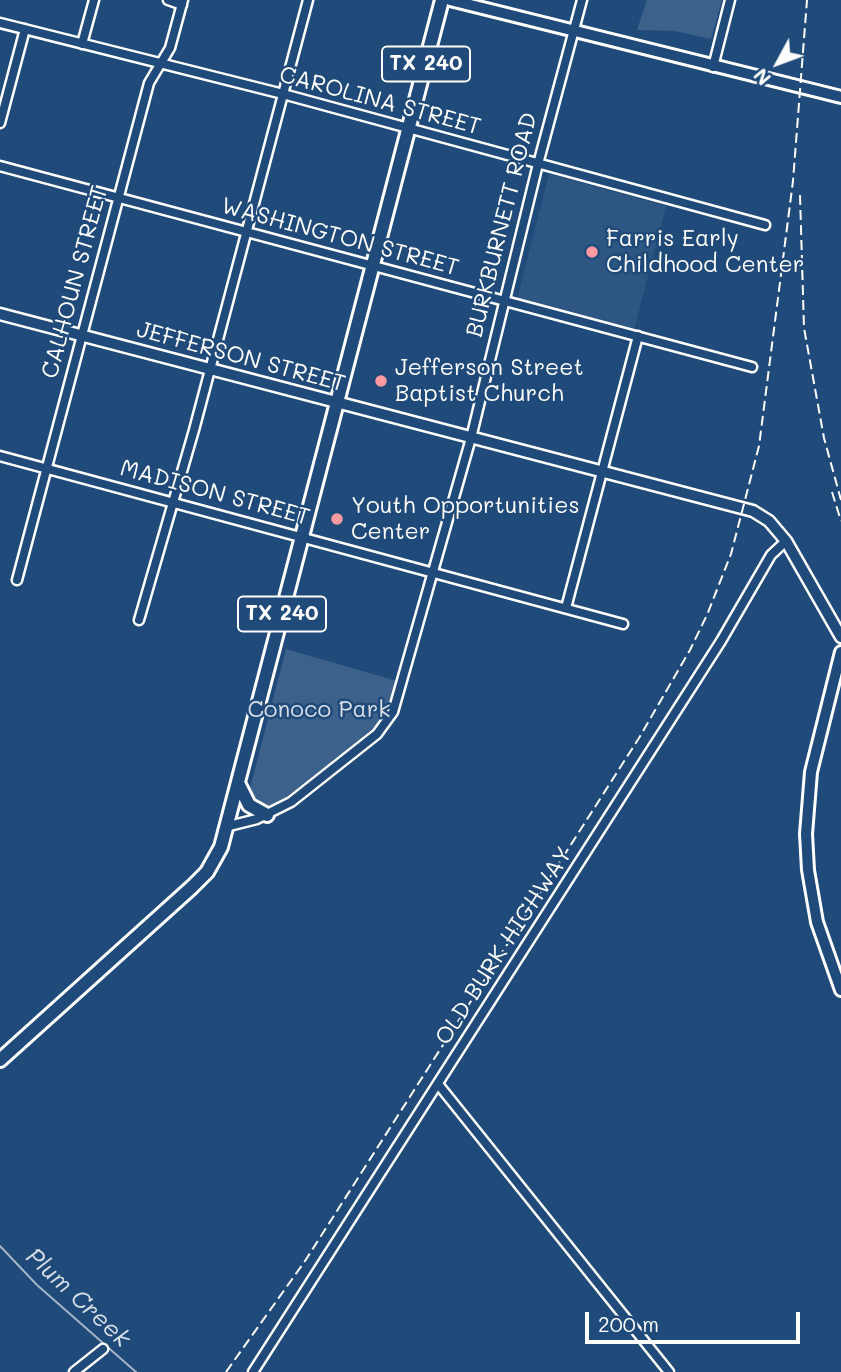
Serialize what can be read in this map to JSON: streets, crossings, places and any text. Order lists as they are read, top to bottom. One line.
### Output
{"streets":{"main road":["TX 240"],"street":["CAROLINA STREET","BURKBURNETT ROAD","WASHINGTON STREET","CALHOUN STREET","JEFFERSON STREET","MADISON STREET","OLD BURK HIGHWAY"]},"crossings":[["TX 240","CAROLINA STREET"],["TX 240","BURKBURNETT ROAD"],["TX 240","WASHINGTON STREET"],["TX 240","JEFFERSON STREET"],["TX 240","MADISON STREET"],["CAROLINA STREET","BURKBURNETT ROAD"],["CAROLINA STREET","CALHOUN STREET"],["BURKBURNETT ROAD","WASHINGTON STREET"],["BURKBURNETT ROAD","JEFFERSON STREET"],["BURKBURNETT ROAD","MADISON STREET"],["WASHINGTON STREET","CALHOUN STREET"],["CALHOUN STREET","JEFFERSON STREET"],["CALHOUN STREET","MADISON STREET"],["JEFFERSON STREET","OLD BURK HIGHWAY"]],"water":["Plum Creek"],"parks":["Conoco Park"],"places":["Farris Early Childhood Center","Jefferson Street Baptist Church","Youth Opportunities Center"],"scale_bar":"200 m","north":"bottom left"}
